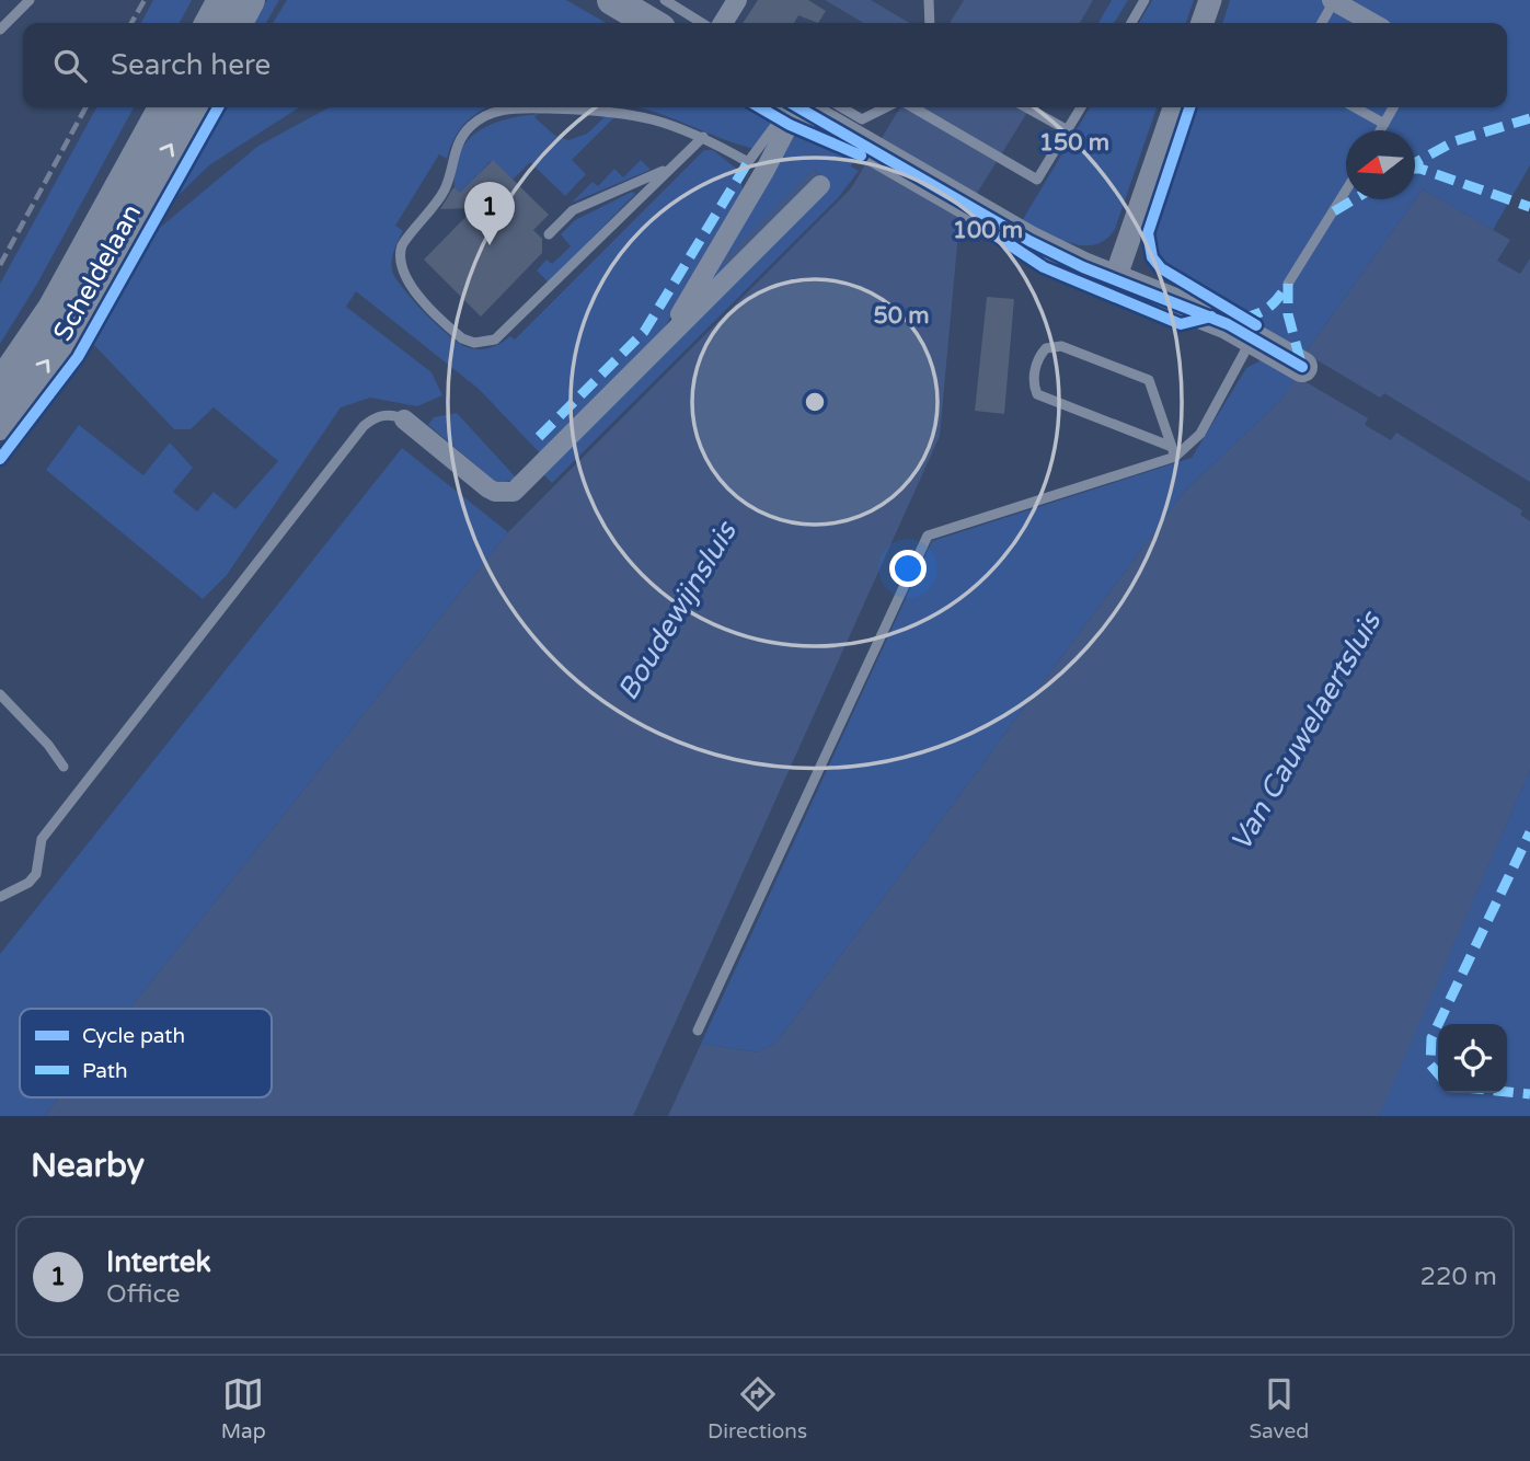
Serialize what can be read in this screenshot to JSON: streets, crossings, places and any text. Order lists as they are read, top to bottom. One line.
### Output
{"streets":{"main road":["Scheldelaan"]},"water":["Boudewijnsluis","Van Cauwelaertsluis"],"legend":["Cycle path","Path"],"north":"left","page":{"search":"Search here","pins":"1","heading":"Nearby","list":[{"mark":"1","name":"Intertek","note":"Office","value":"220 m"}],"nav":["Map","Directions","Saved"]},"rings":["150 m","100 m","50 m"]}
